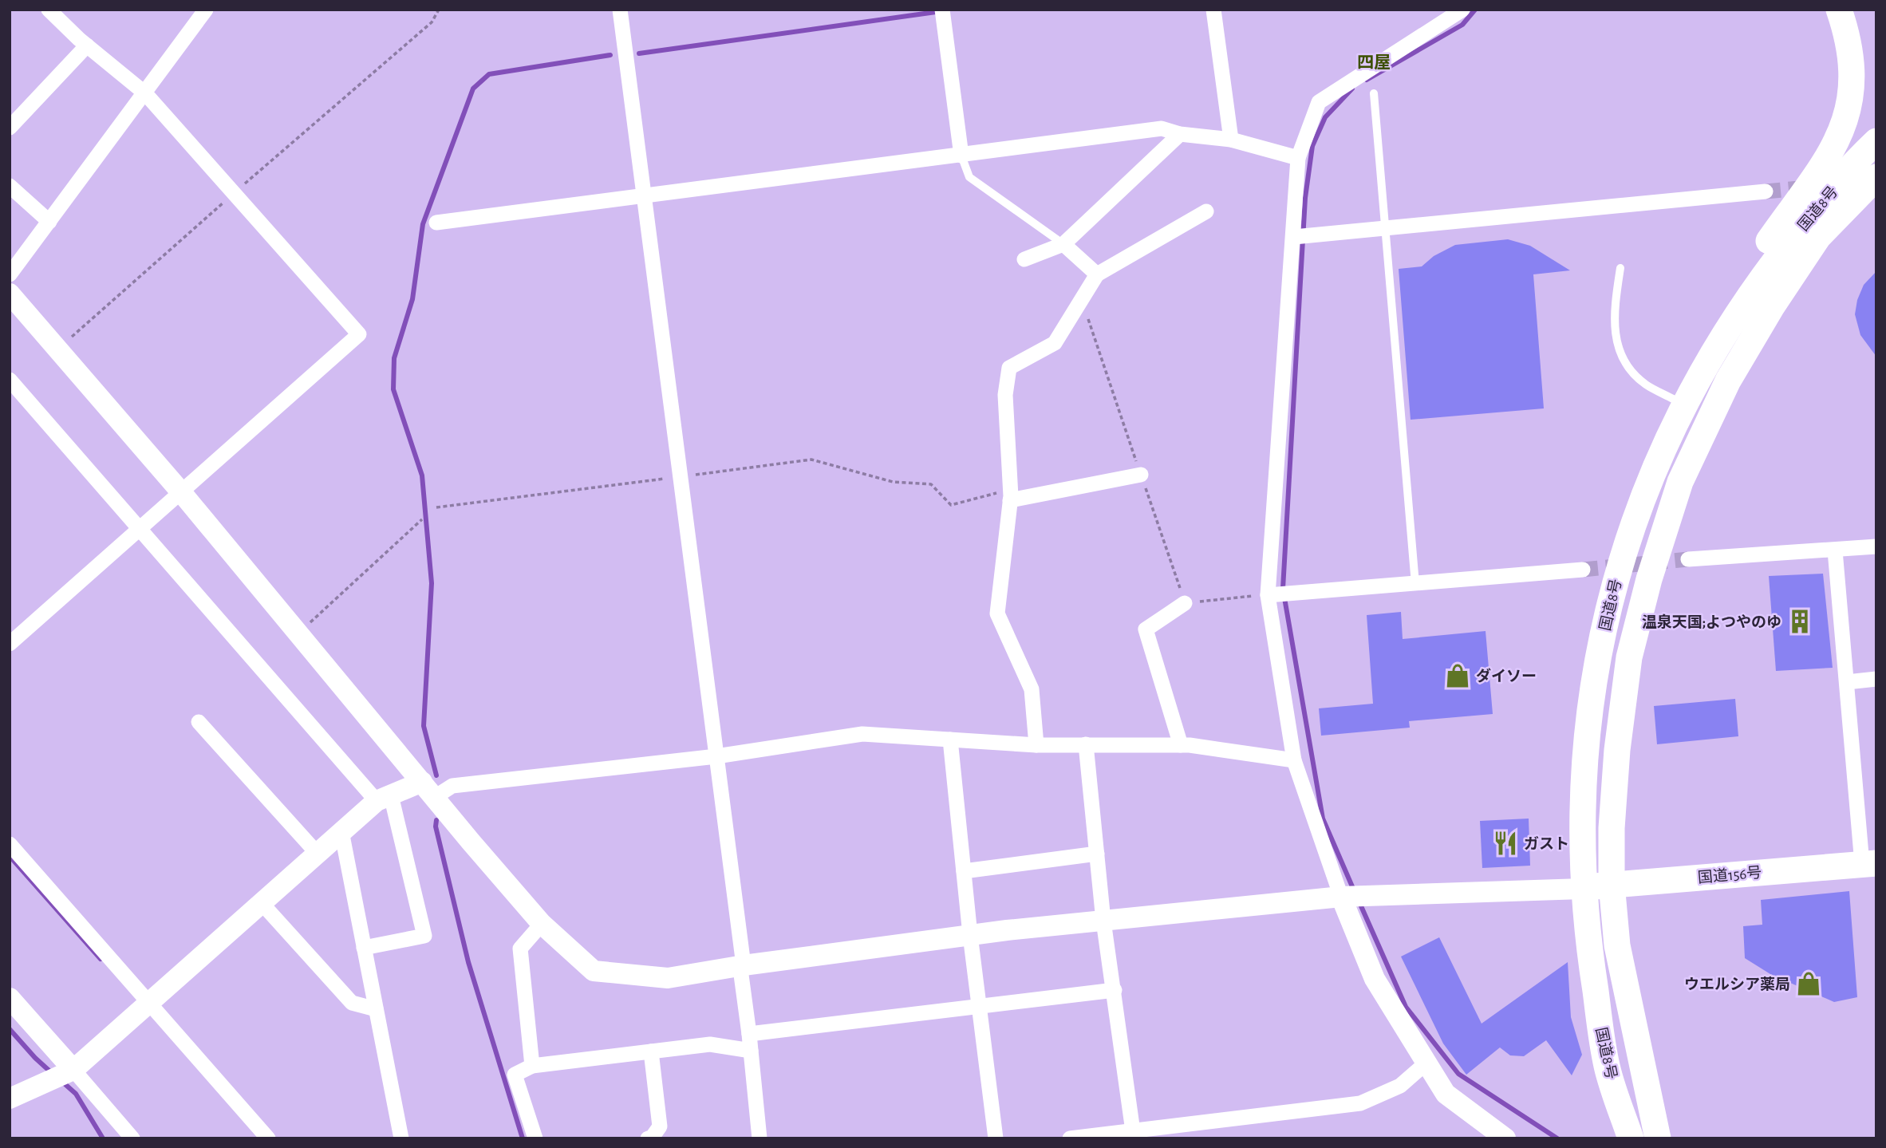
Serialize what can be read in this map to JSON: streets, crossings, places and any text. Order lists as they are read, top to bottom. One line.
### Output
{"streets":{"highway":["国道8号","国道156号"]},"crossings":[["国道8号","国道156号"]],"districts":["四屋"],"places":{"building":["温泉天国;よつやのゆ"],"shop":["ダイソー","ウエルシア薬局"],"restaurant":["ガスト"]}}
